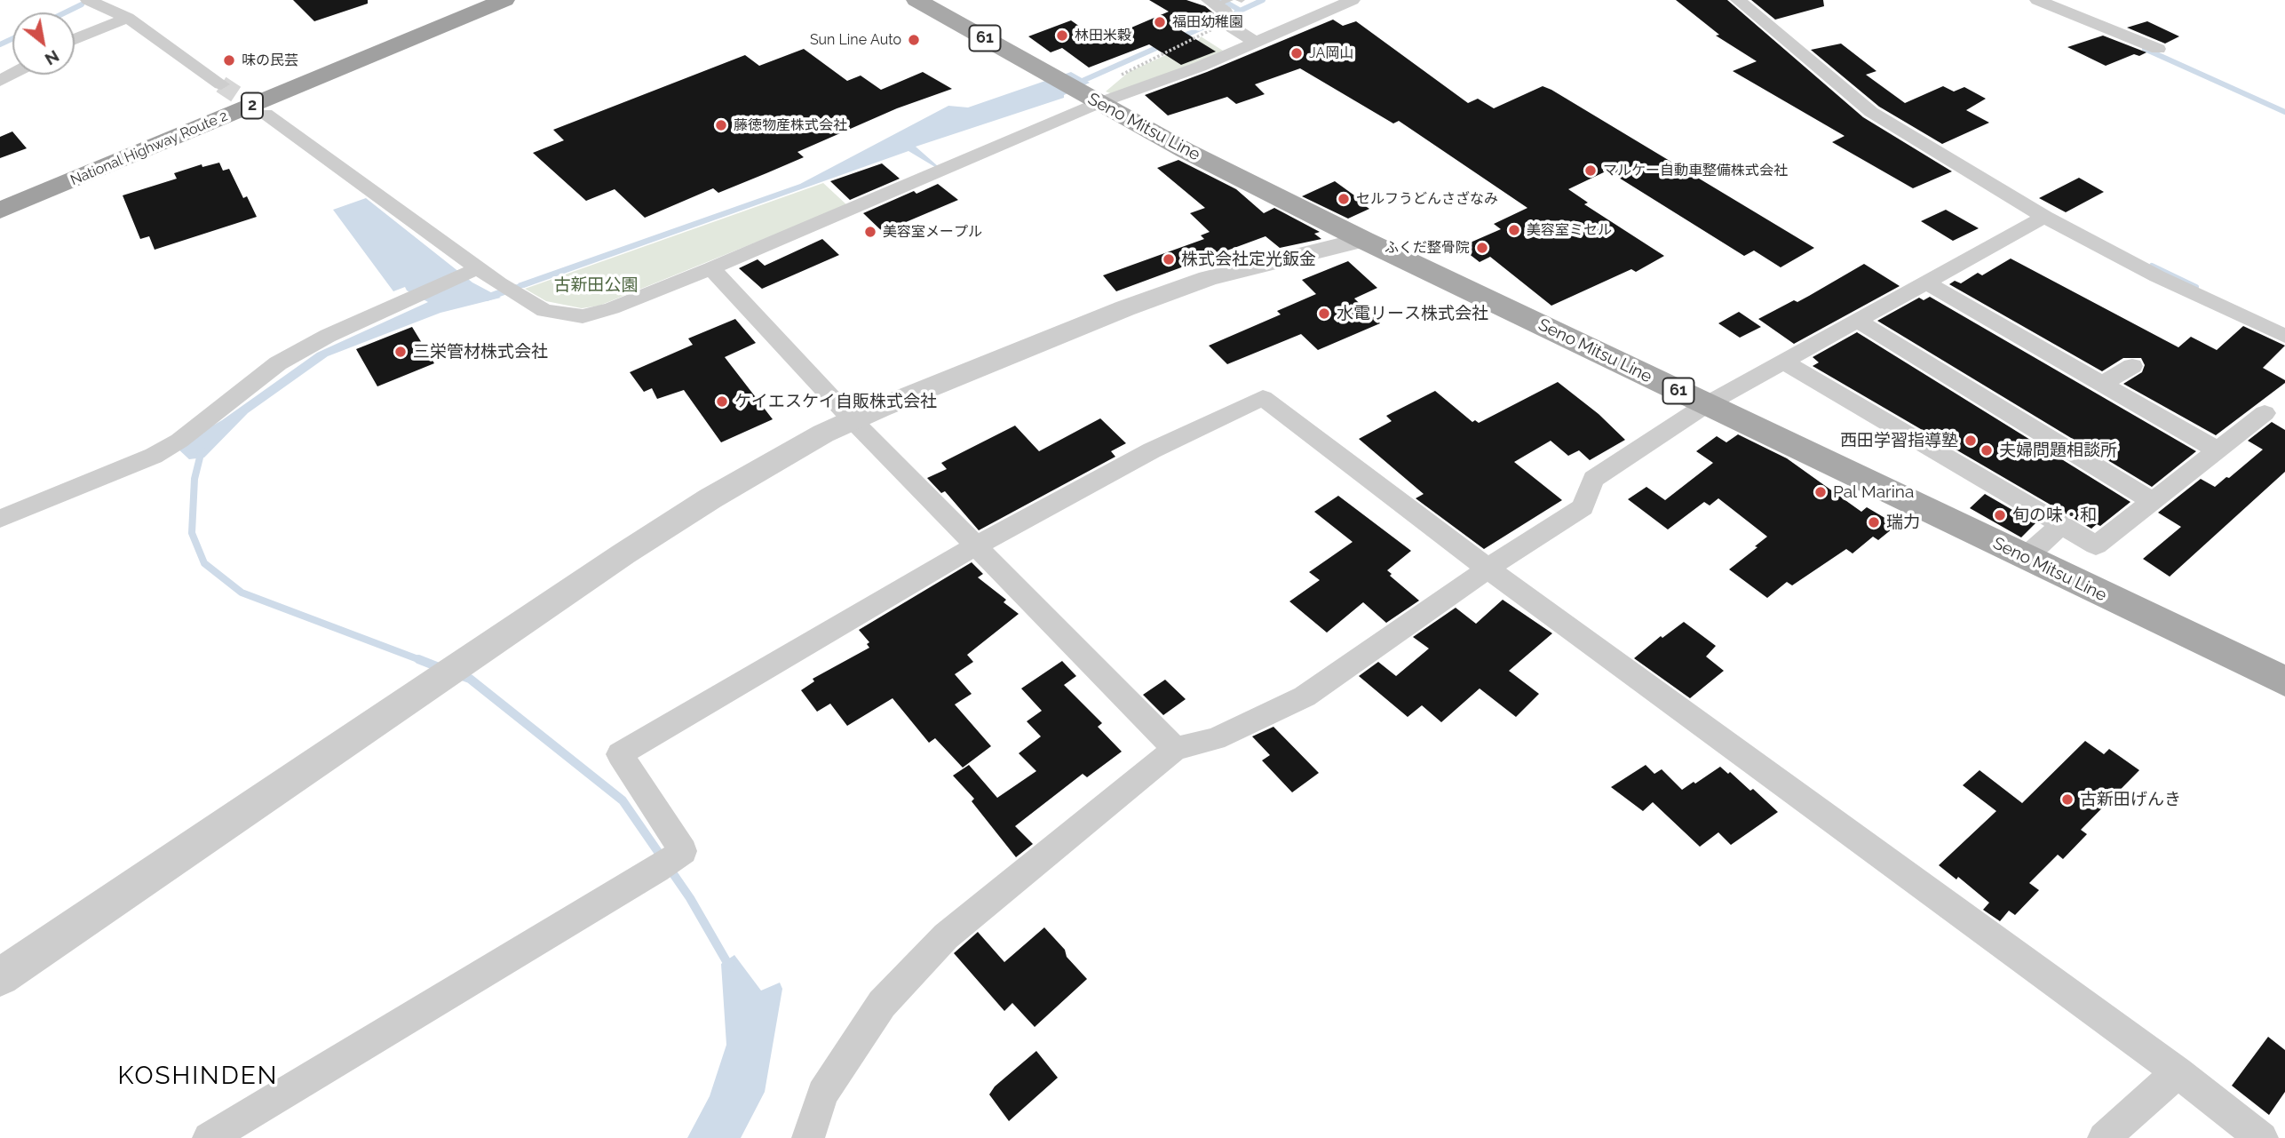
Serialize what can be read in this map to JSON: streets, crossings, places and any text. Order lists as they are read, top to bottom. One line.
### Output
{"streets":{"highway":["2","National Highway Route 2"],"main road":["61","Seno Mitsu Line"]},"districts":["KOSHINDEN"],"parks":["古新田公園"],"places":["福田幼稚園","林田米穀","Sun Line Auto","JA岡山","味の民芸","藤徳物産株式会社","マルケー自動車整備株式会社","セルフうどんさざなみ","美容室ミセル","美容室メープル","ふくだ整骨院","株式会社定光鈑金","水電リース株式会社","三栄管材株式会社","ケイエスケイ自販株式会社","西田学習指導塾","夫婦問題相談所","Pal Marina","旬の味・和","瑞力","古新田げんき"],"north":"bottom right"}
